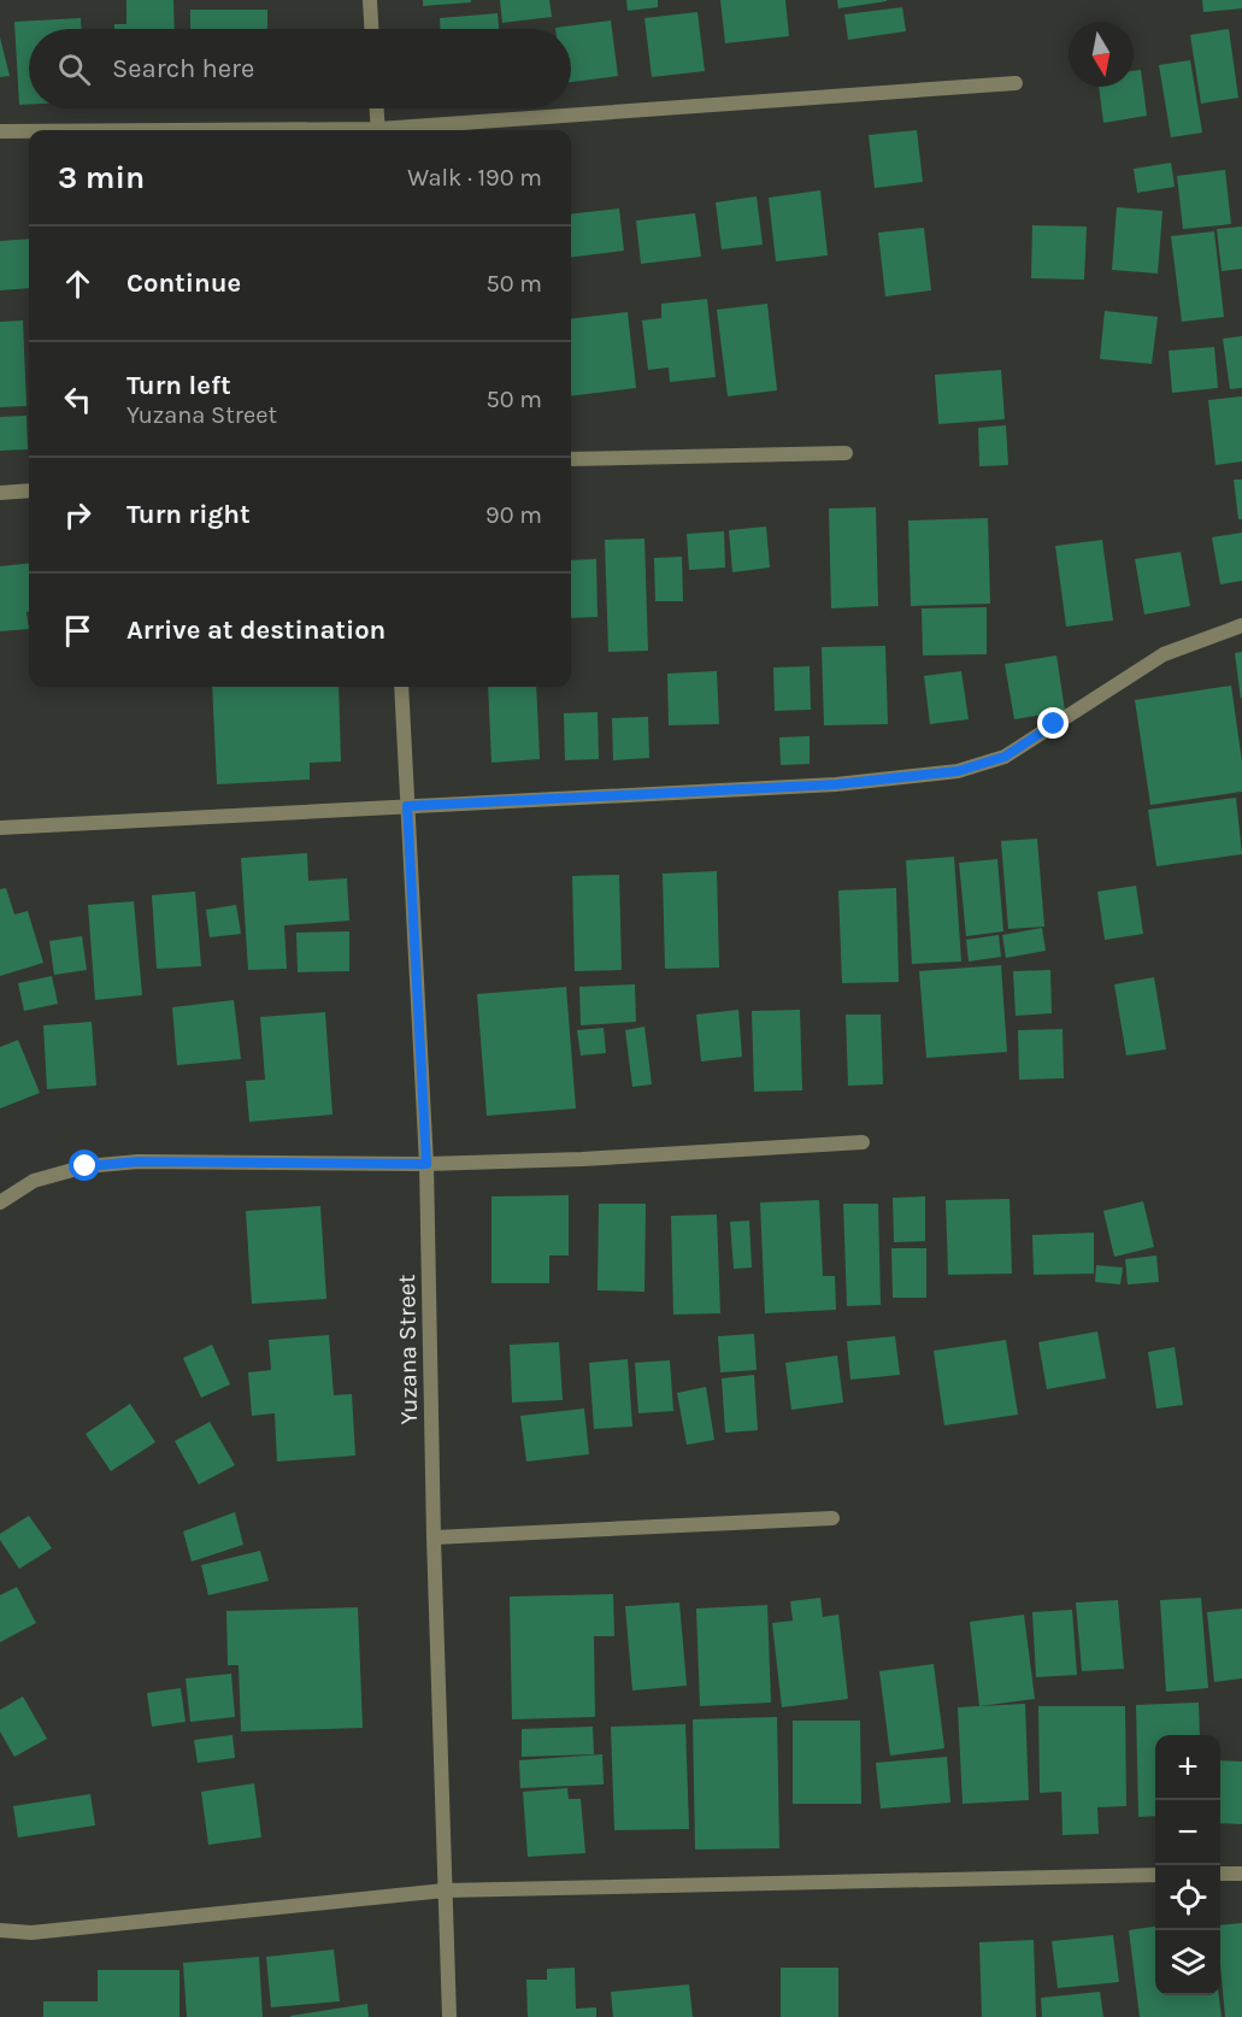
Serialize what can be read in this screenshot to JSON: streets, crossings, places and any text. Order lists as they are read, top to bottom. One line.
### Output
{"streets":{"street":["Yuzana Street"]},"north":"bottom","page":{"search":"Search here","heading":["3 min","Walk · 190 m"],"list":[["Continue","50 m"],["Turn left","Yuzana Street","50 m"],["Turn right","90 m"],"Arrive at destination"],"map_buttons":["+","−"]}}
